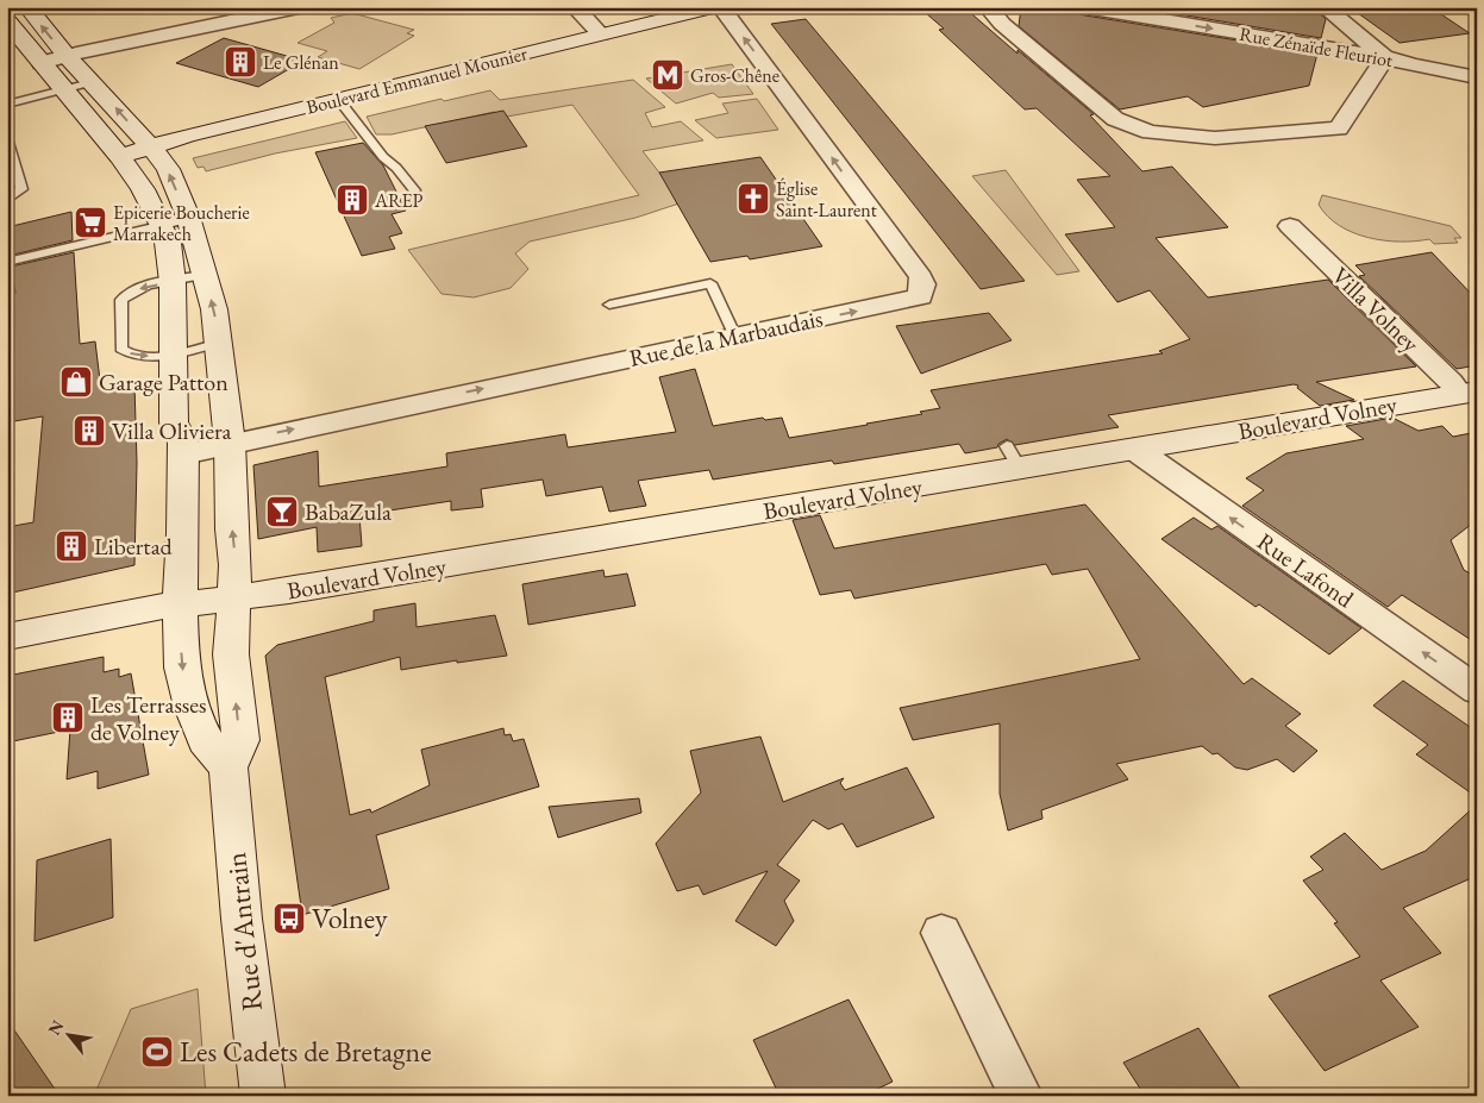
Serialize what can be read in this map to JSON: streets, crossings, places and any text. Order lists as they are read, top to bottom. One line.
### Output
{"streets":{"main road":["Boulevard Emmanuel Mounier","Boulevard Volney","Rue d'Antrain"],"street":["Rue Zénaïde Fleuriot","Villa Volney","Rue de la Marbaudais","Rue Lafond"]},"crossings":[["Villa Volney","Boulevard Volney"],["Boulevard Volney","Rue Lafond"],["Boulevard Volney","Rue d'Antrain"]],"one_way":["Rue Zénaïde Fleuriot","Rue Lafond"],"places":{"building":["Le Glénan","AREP","Villa Oliviera","Libertad","Les Terrasses de Volney"],"metro station":["Gros-Chêne"],"church":["Église Saint-Laurent"],"supermarket":["Epicerie Boucherie Marrakech"],"shop":["Garage Patton"],"bar":["BabaZula"],"bus stop":["Volney"],"sports":["Les Cadets de Bretagne"]},"north":"top left"}
